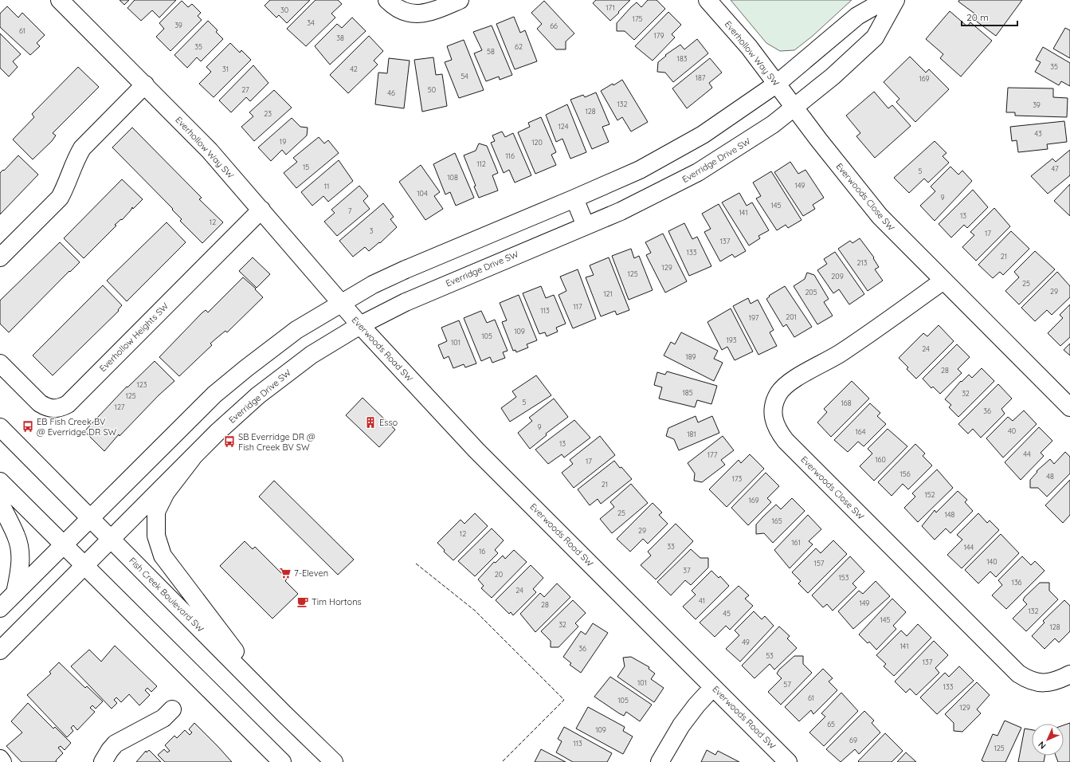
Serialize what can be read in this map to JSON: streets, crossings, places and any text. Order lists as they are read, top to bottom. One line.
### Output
{"streets":{"street":["Everhollow Way SW","Everridge Drive SW","Everwoods Close SW","Everhollow Heights SW","Everwoods Road SW","Fish Creek Boulevard SW"]},"crossings":[["Everhollow Way SW","Everridge Drive SW"],["Everhollow Way SW","Everwoods Close SW"],["Everhollow Way SW","Everhollow Heights SW"],["Everhollow Way SW","Everwoods Road SW"],["Everridge Drive SW","Everwoods Close SW"],["Everridge Drive SW","Everwoods Road SW"],["Everridge Drive SW","Fish Creek Boulevard SW"]],"places":{"building":["Esso"],"bus stop":["EB Fish Creek BV @ Everridge DR SW","SB Everridge DR @ Fish Creek BV SW"],"supermarket":["7-Eleven"],"cafe":["Tim Hortons"]},"house_numbers":["171","30","175","34","39","66","61","179","38","35","62","58","183","35","31","42","54","187","169","27","50","46","132","39","128","23","124","43","19","120","116","112","15","47","5","108","149","11","104","9","145","7","141","13","12","3","17","137","133","21","213","129","125","209","25","29","205","121","117","113","201","197","109","105","193","101","24","189","28","123","185","32","125","5","168","127","36","9","40","164","181","13","44","177","160","17","156","48","173","21","152","169","25","148","165","29","12","161","33","144","16","140","157","37","20","153","136","24","41","149","28","132","45","145","32","128","49","141","36","53","137","101","57","133","61","105","129","65","109","69","113","125"],"scale_bar":"20 m","north":"bottom left"}
